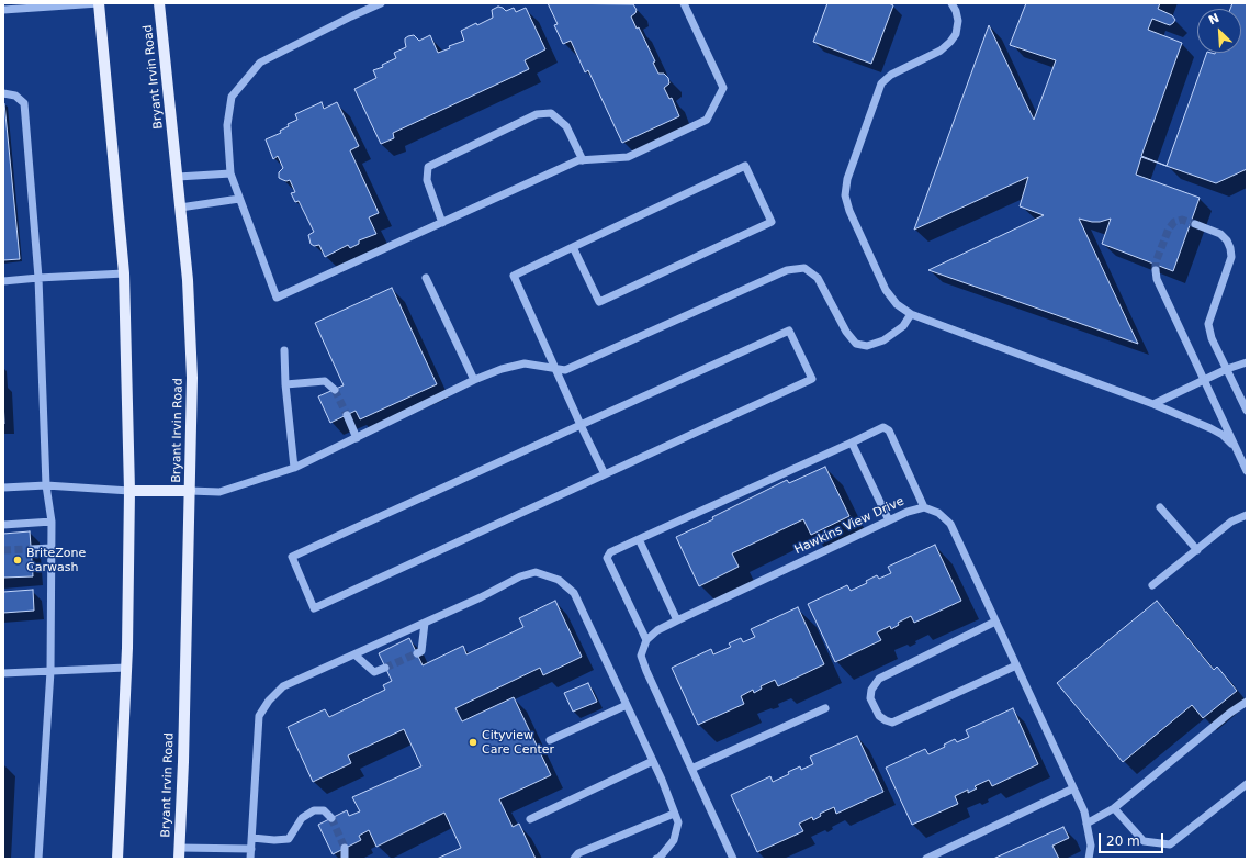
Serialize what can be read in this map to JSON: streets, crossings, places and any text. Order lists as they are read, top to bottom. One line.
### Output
{"streets":{"main road":["Bryant Irvin Road"],"street":["Hawkins View Drive"]},"places":["BriteZone Carwash","Cityview Care Center"],"scale_bar":"20 m","north":"top left"}
